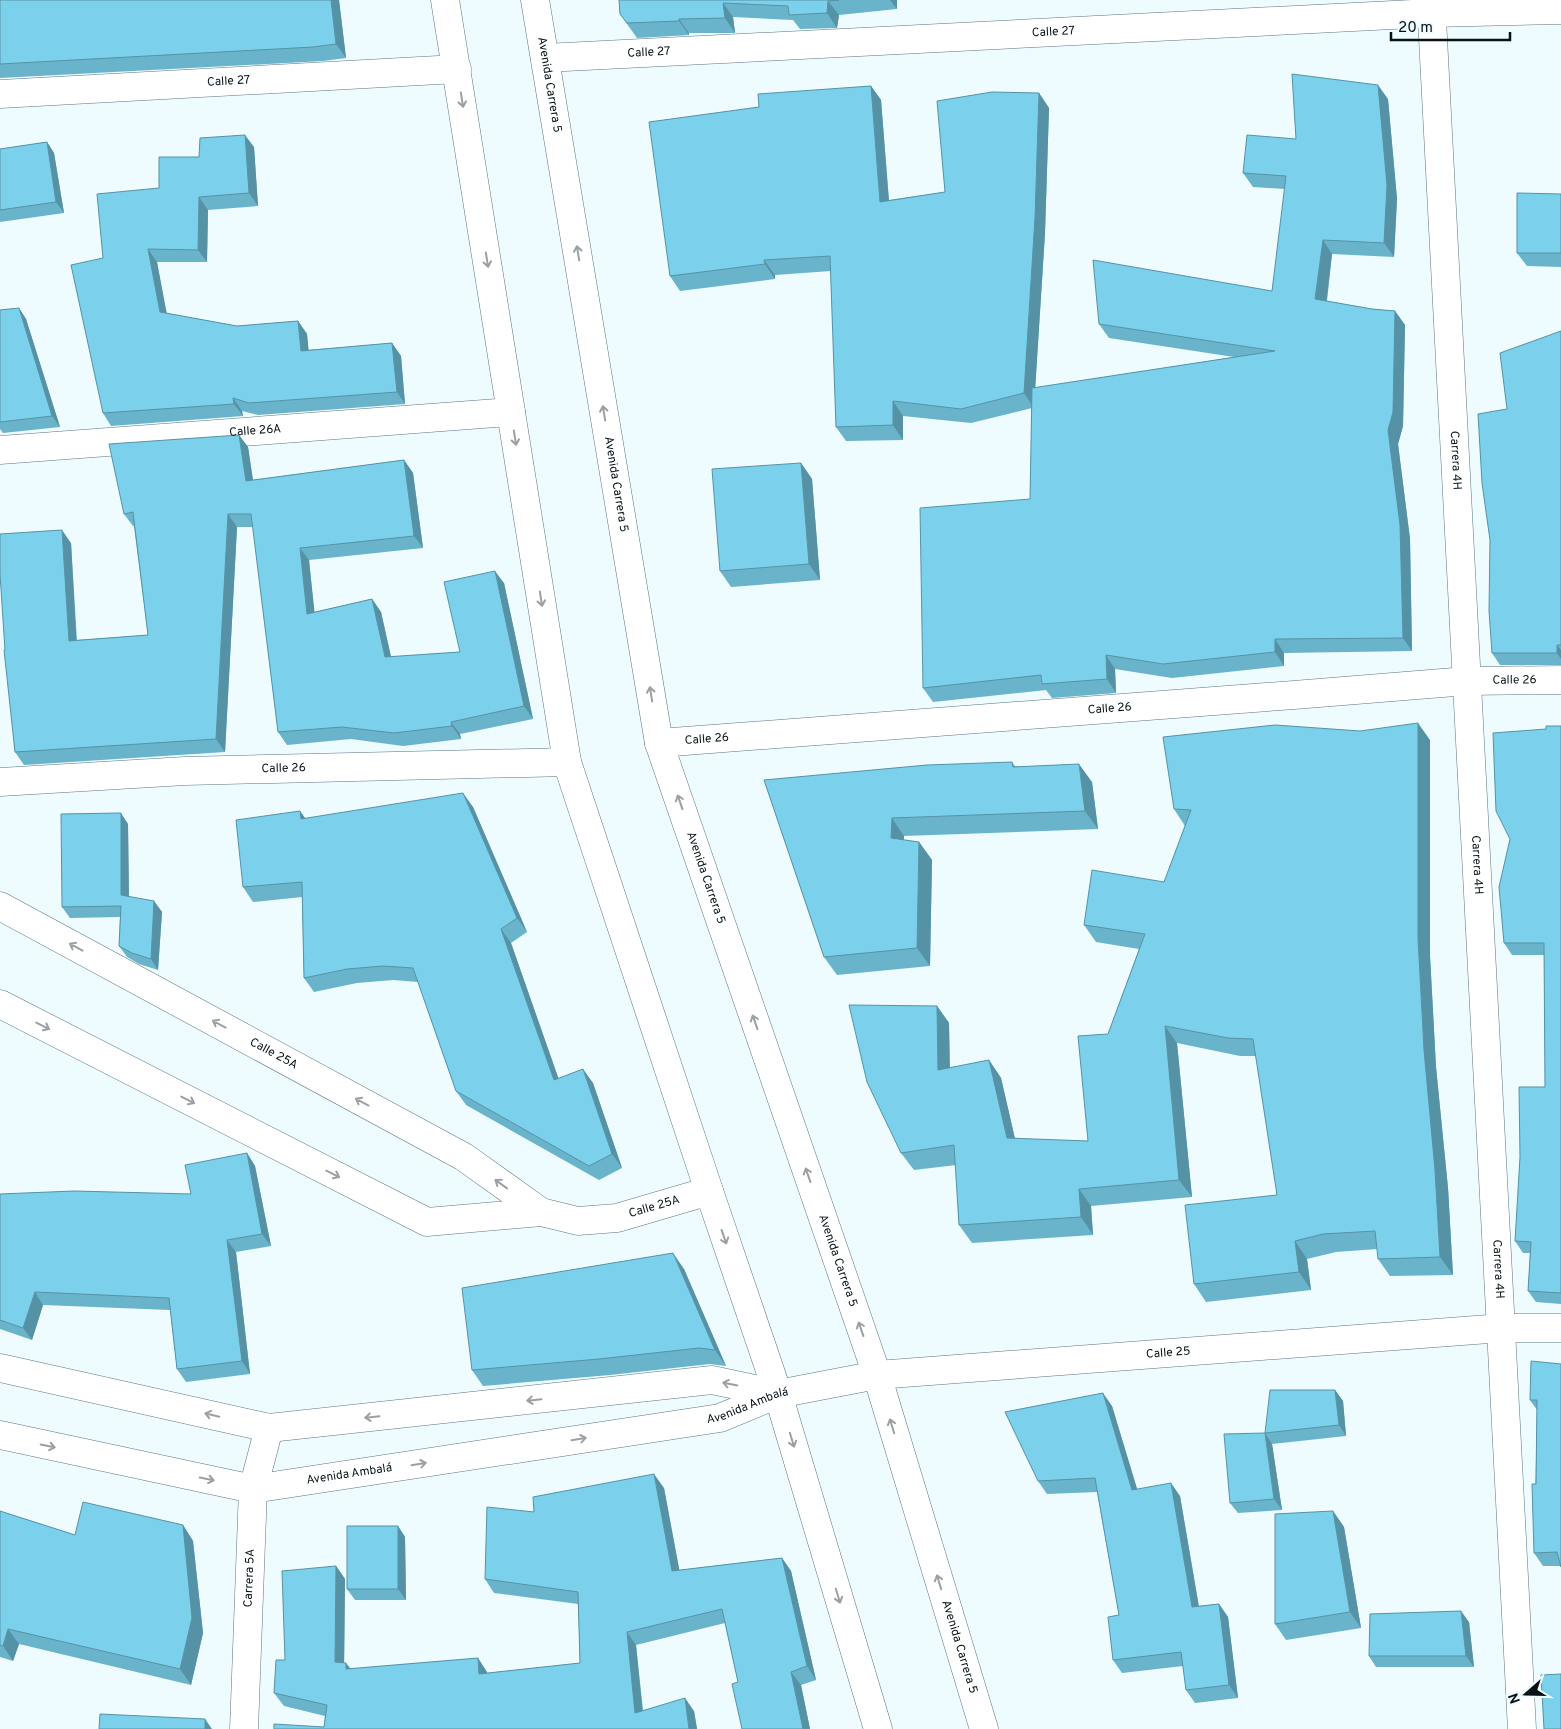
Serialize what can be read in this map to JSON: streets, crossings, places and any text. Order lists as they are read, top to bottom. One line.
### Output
{"streets":{"street":["Calle 27","Avenida Carrera 5","Calle 26A","Carrera 4H","Calle 26","Calle 25A","Calle 25","Avenida Ambalá","Carrera 5A"]},"crossings":[["Calle 27","Avenida Carrera 5"],["Calle 27","Carrera 4H"],["Avenida Carrera 5","Calle 26"],["Avenida Carrera 5","Calle 25"],["Carrera 4H","Calle 26"],["Carrera 4H","Calle 25"],["Calle 25","Avenida Ambalá"],["Avenida Ambalá","Carrera 5A"]],"scale_bar":"20 m","north":"left"}
